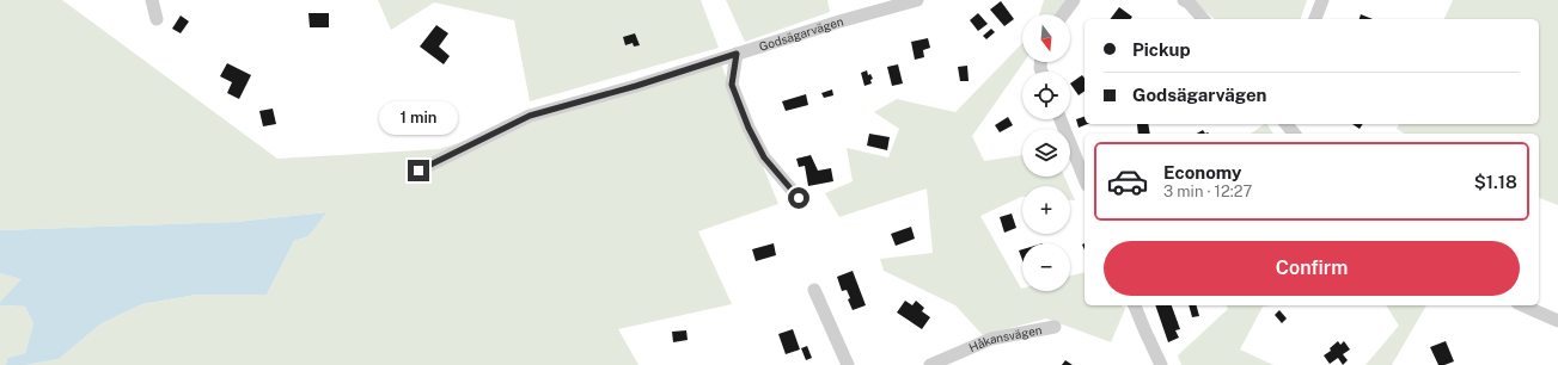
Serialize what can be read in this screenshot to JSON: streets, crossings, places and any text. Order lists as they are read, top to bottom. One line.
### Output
{"streets":{"street":["Godsägarvägen","Håkansvägen"]},"north":"bottom","page":{"map_buttons":["+","−"],"banner":["Pickup","Godsägarvägen"],"bubble":"1 min","list":[{"name":"Economy","note":"3 min · 12:27","value":"$1.18"}],"buttons":"Confirm"}}
